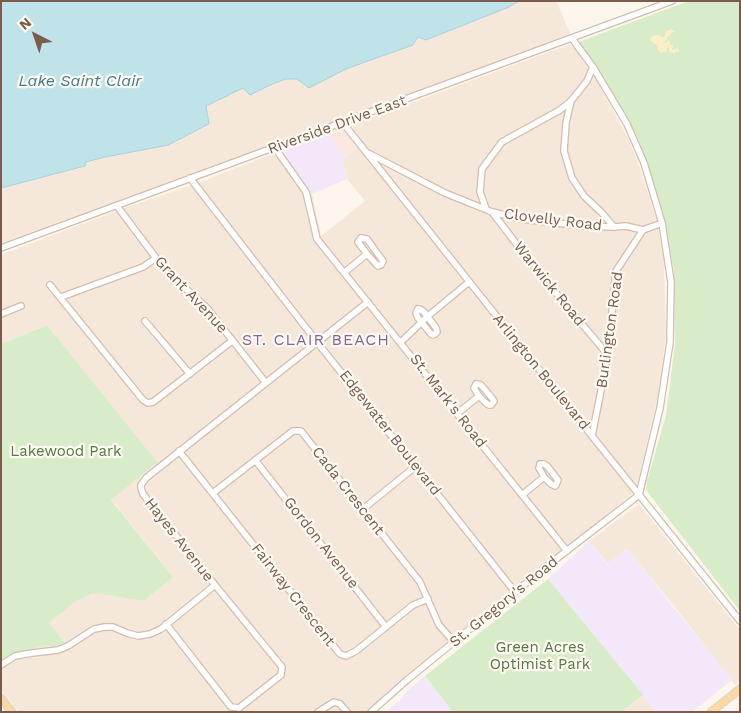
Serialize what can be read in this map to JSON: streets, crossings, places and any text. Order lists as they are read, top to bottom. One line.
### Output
{"streets":{"street":["Riverside Drive East","Clovelly Road","Warwick Road","Grant Avenue","Burlington Road","Arlington Boulevard","St. Mark's Road","Edgewater Boulevard","Cada Crescent","Hayes Avenue","Gordon Avenue","Fairway Crescent","St. Gregory's Road"]},"crossings":[["Riverside Drive East","Grant Avenue"],["Riverside Drive East","Arlington Boulevard"],["Riverside Drive East","St. Mark's Road"],["Riverside Drive East","Edgewater Boulevard"],["Clovelly Road","Warwick Road"],["Clovelly Road","Burlington Road"],["Clovelly Road","Arlington Boulevard"],["Warwick Road","Burlington Road"],["Grant Avenue","Hayes Avenue"],["Burlington Road","Arlington Boulevard"],["Arlington Boulevard","St. Gregory's Road"],["St. Mark's Road","Hayes Avenue"],["St. Mark's Road","St. Gregory's Road"],["Edgewater Boulevard","Hayes Avenue"],["Edgewater Boulevard","St. Gregory's Road"],["Cada Crescent","Gordon Avenue"],["Cada Crescent","Fairway Crescent"],["Cada Crescent","St. Gregory's Road"],["Hayes Avenue","Fairway Crescent"],["Gordon Avenue","Fairway Crescent"]],"districts":["ST. CLAIR BEACH"],"water":["Lake Saint Clair"],"parks":["Lakewood Park","Green Acres Optimist Park"],"north":"top left"}
